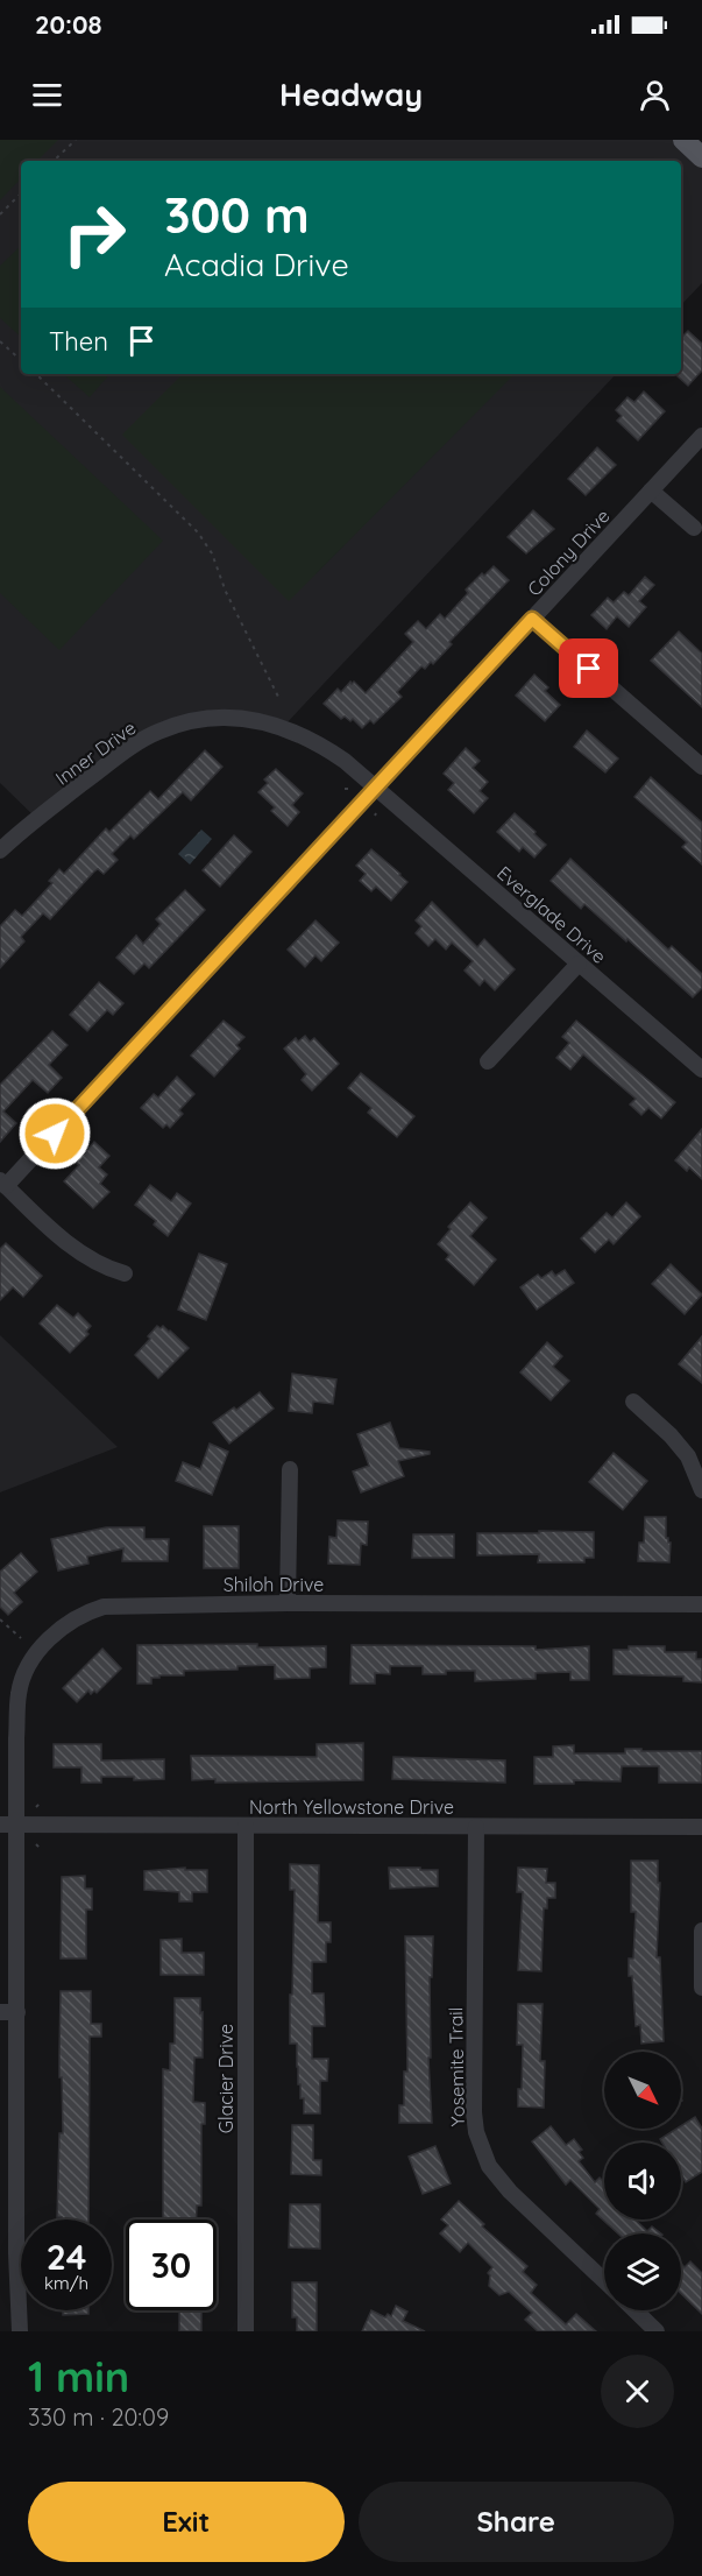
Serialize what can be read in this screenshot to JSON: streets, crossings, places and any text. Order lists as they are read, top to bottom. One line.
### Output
{"streets":{"street":["Colony Drive","Inner Drive","Everglade Drive","Shiloh Drive","North Yellowstone Drive","Yosemite Trail","Glacier Drive"]},"crossings":[["Colony Drive","Inner Drive"],["Colony Drive","Everglade Drive"],["Inner Drive","Everglade Drive"],["Shiloh Drive","North Yellowstone Drive"],["North Yellowstone Drive","Yosemite Trail"],["North Yellowstone Drive","Glacier Drive"]],"north":"bottom right","page":{"status":"20:08","header":"Headway","turn":["300 m","Acadia Drive"],"then":"Then","speed":"24 km/h","limit":"30","heading":["1 min","330 m · 20:09"],"buttons":["Exit","Share"]}}
